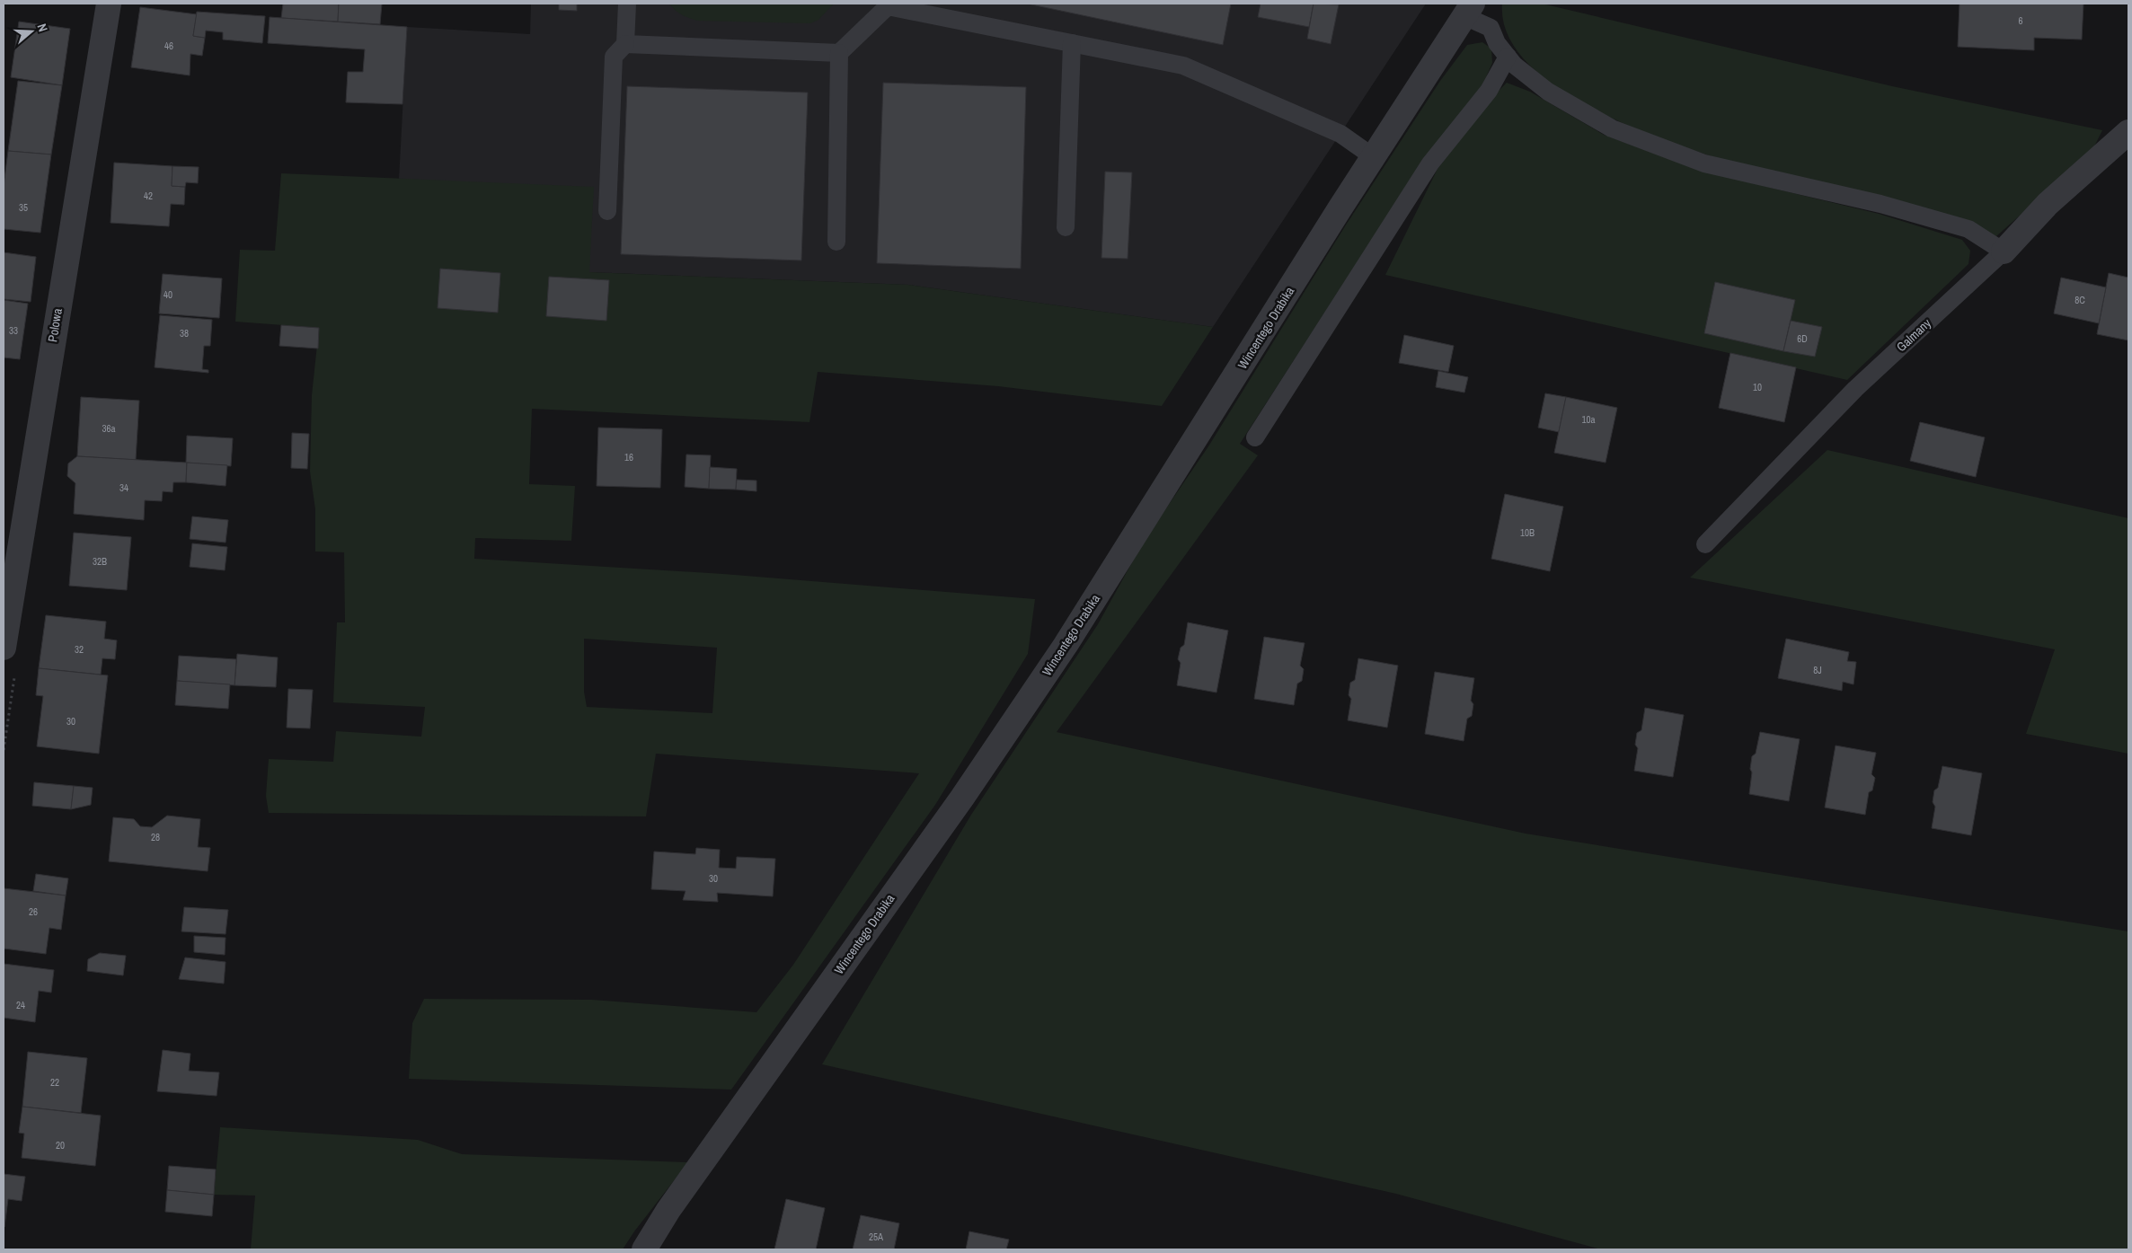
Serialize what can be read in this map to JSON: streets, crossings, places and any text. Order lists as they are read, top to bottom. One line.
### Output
{"streets":{"street":["Polowa","Wincentego Drabika","Galmany"]},"house_numbers":["6","46","42","35","40","8C","33","38","6D","10","10a","36a","16","34","10B","32B","32","8J","30","28","30","26","24","22","20","25A"],"north":"right"}
